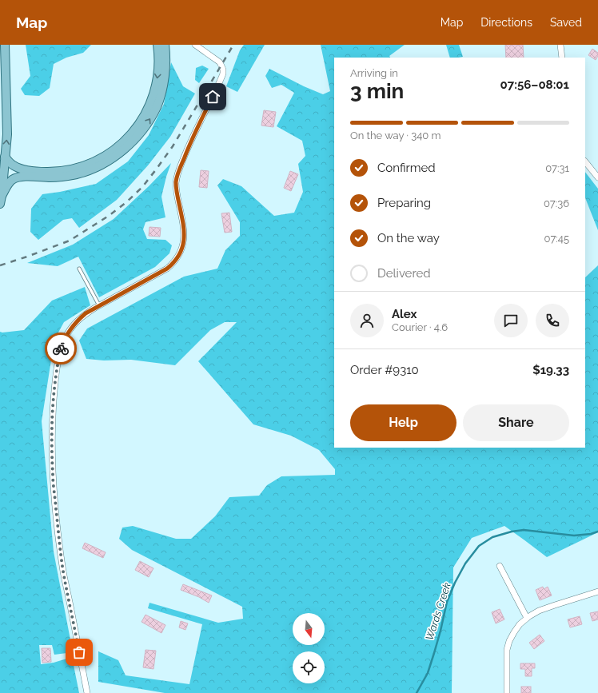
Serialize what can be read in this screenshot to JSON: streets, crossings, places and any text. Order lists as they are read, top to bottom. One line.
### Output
{"water":["Wards Creek"],"north":"bottom","page":{"header":"Map","nav":["Map","Directions","Saved"],"heading":["3 min","Arriving in","07:56–08:01"],"panel":["Alex","Courier · 4.6","Order #9310","$19.33"],"bar":"On the way · 340 m","list":[["Confirmed","07:31"],["Preparing","07:36"],["On the way","07:45"],"Delivered"],"buttons":["Help","Share"]}}
